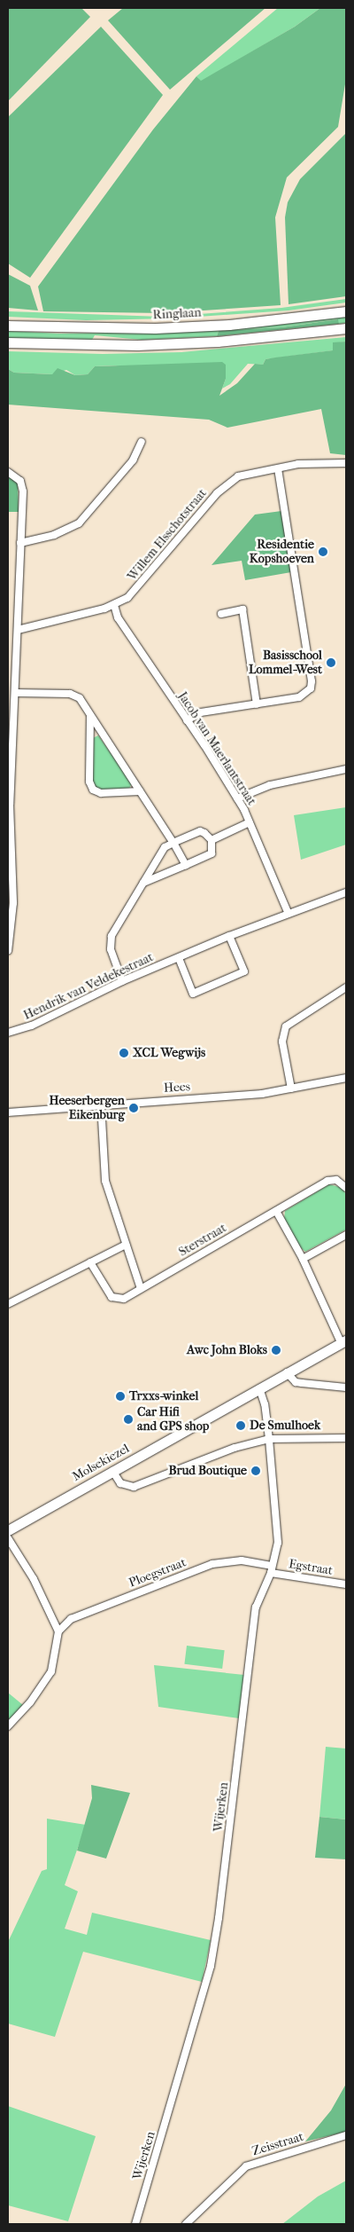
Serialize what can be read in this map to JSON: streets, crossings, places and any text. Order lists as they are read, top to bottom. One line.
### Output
{"streets":{"main road":["Ringlaan","Molsekiezel"],"street":["Willem Elsschotstraat","Jacob van Maerlantstraat","Hendrik van Veldekestraat","Hees","Sterstraat","Egstraat","Ploegstraat","Wijerken","Zeisstraat"]},"crossings":[["Willem Elsschotstraat","Jacob van Maerlantstraat"],["Jacob van Maerlantstraat","Hendrik van Veldekestraat"],["Molsekiezel","Wijerken"],["Egstraat","Ploegstraat"],["Egstraat","Wijerken"],["Ploegstraat","Wijerken"]],"places":["Residentie Kopshoeven","Basisschool Lommel-West","XCL Wegwijs","Heeserbergen Eikenburg","Awc John Bloks","Trxxs-winkel","Car Hifi and GPS shop","De Smulhoek","Brud Boutique"]}
